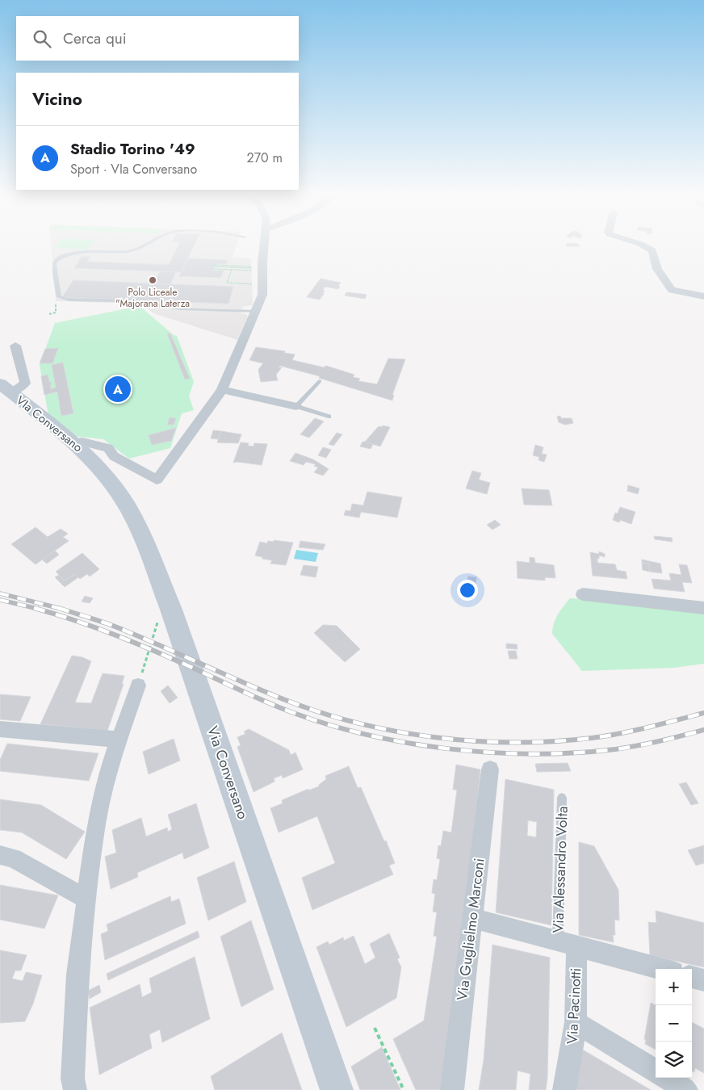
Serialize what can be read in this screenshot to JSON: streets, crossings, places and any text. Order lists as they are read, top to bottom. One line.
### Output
{"streets":{"main road":["VIa Conversano","Via Conversano"],"street":["Via Alessandro Volta","Via Guglielmo Marconi","Via Pacinotti"]},"crossings":[["VIa Conversano","Via Conversano"],["Via Alessandro Volta","Via Guglielmo Marconi"],["Via Alessandro Volta","Via Pacinotti"]],"places":["Polo Liceale \"Majorana Laterza"],"page":{"search":"Cerca qui","heading":"Vicino","list":[{"mark":"A","name":"Stadio Torino '49","note":"Sport · VIa Conversano","value":"270 m"}],"pins":"A","map_buttons":["+","−"]}}
